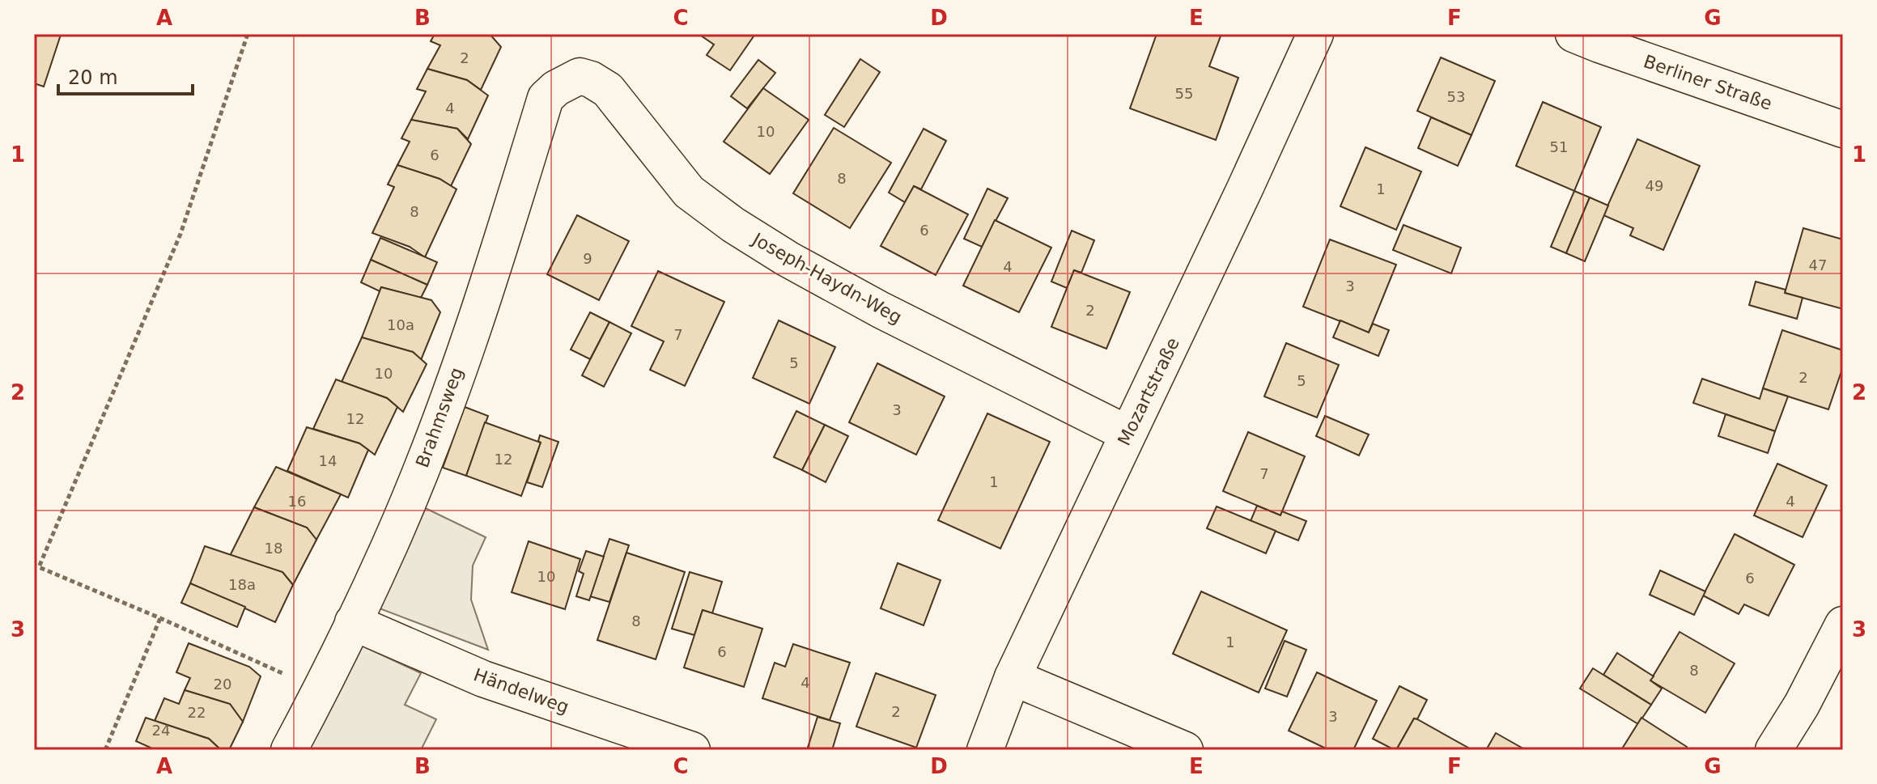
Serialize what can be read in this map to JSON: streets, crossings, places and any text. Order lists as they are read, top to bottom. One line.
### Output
{"streets":{"street":["Berliner Straße","Joseph-Haydn-Weg","Mozartstraße","Brahmsweg","Händelweg"]},"crossings":[["Joseph-Haydn-Weg","Mozartstraße"],["Joseph-Haydn-Weg","Brahmsweg"],["Brahmsweg","Händelweg"]],"house_numbers":["2","55","53","4","10","51","6","8","49","1","8","6","9","47","4","3","2","10a","7","5","10","2","5","3","12","12","14","7","1","16","4","18","10","6","18a","8","1","6","8","4","20","2","22","3","24"],"scale_bar":"20 m","grid":{"columns":["A","B","C","D","E","F","G"],"rows":["1","2","3"]}}
